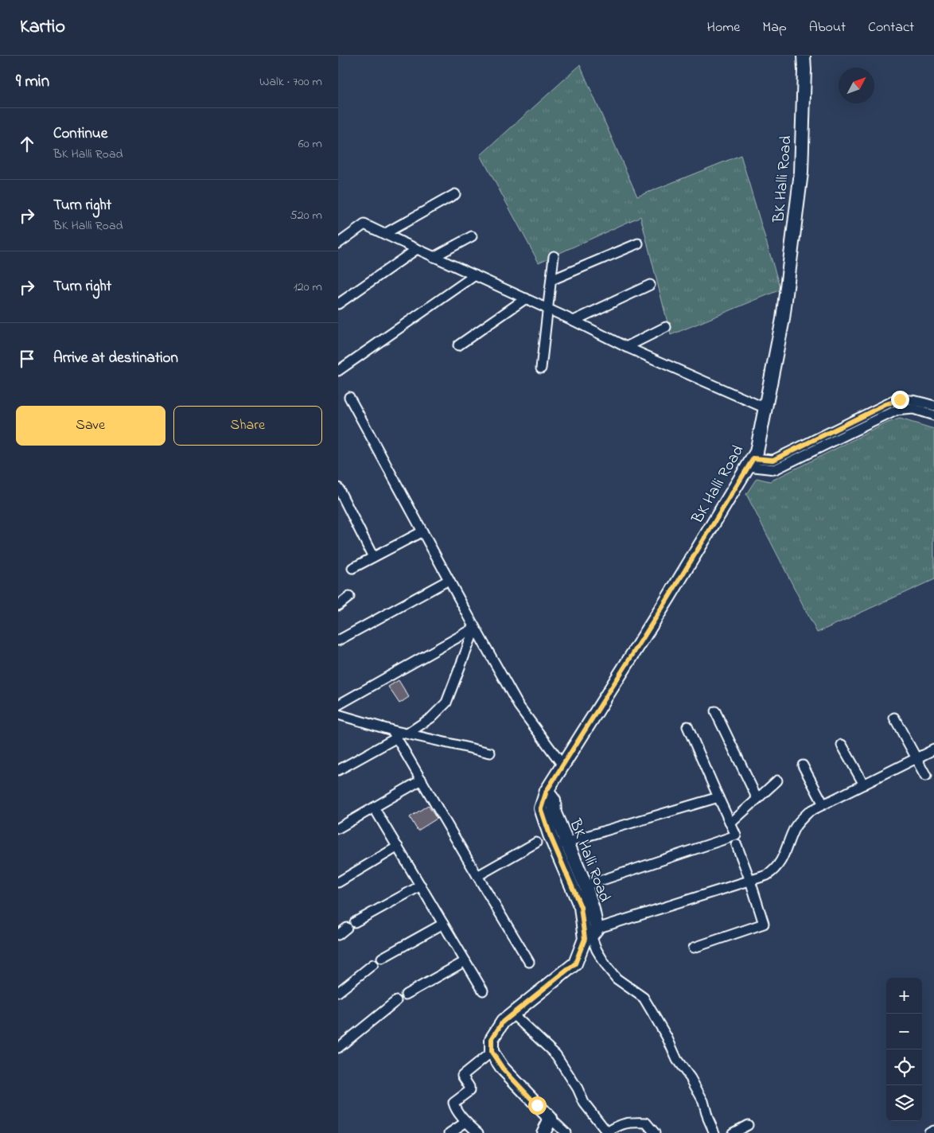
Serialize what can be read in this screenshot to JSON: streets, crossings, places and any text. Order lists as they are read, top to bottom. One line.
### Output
{"streets":{"main road":["BK Halli Road"]},"north":"top right","page":{"header":"Kartio","nav":["Home","Map","About","Contact"],"heading":["9 min","Walk · 700 m"],"list":[["Continue","BK Halli Road","60 m"],["Turn right","BK Halli Road","520 m"],["Turn right","120 m"],"Arrive at destination"],"buttons":["Save","Share"],"map_buttons":["+","−"]}}
